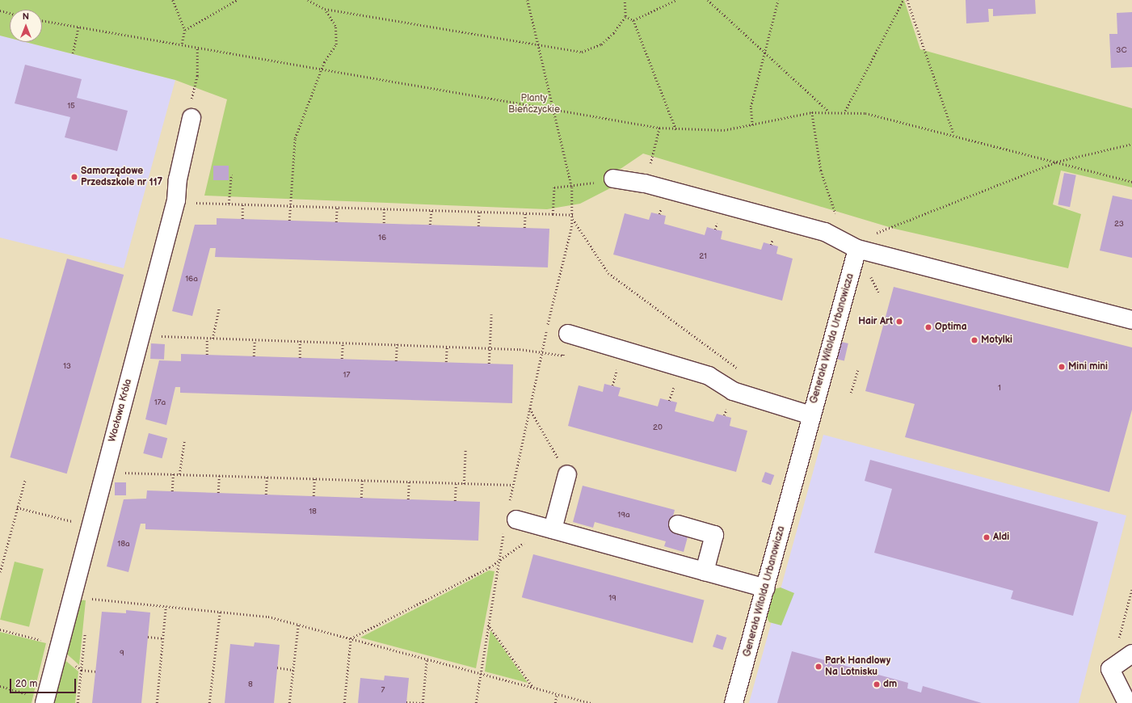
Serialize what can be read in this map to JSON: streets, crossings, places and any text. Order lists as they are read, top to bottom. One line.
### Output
{"streets":{"street":["Generała Witolda Urbanowicza","Wacława Króla"]},"parks":["Planty Bieńczyckie"],"places":["Samorządowe Przedszkole nr 117","Hair Art","Optima","Motylki","Mini mini","Aldi","Park Handlowy Na Lotnisku","dm"],"house_numbers":["3C","15","23","16","21","16a","13","17","1","17a","20","18","19a","18a","19","9","8","7"],"scale_bar":"20 m","north":"top"}
